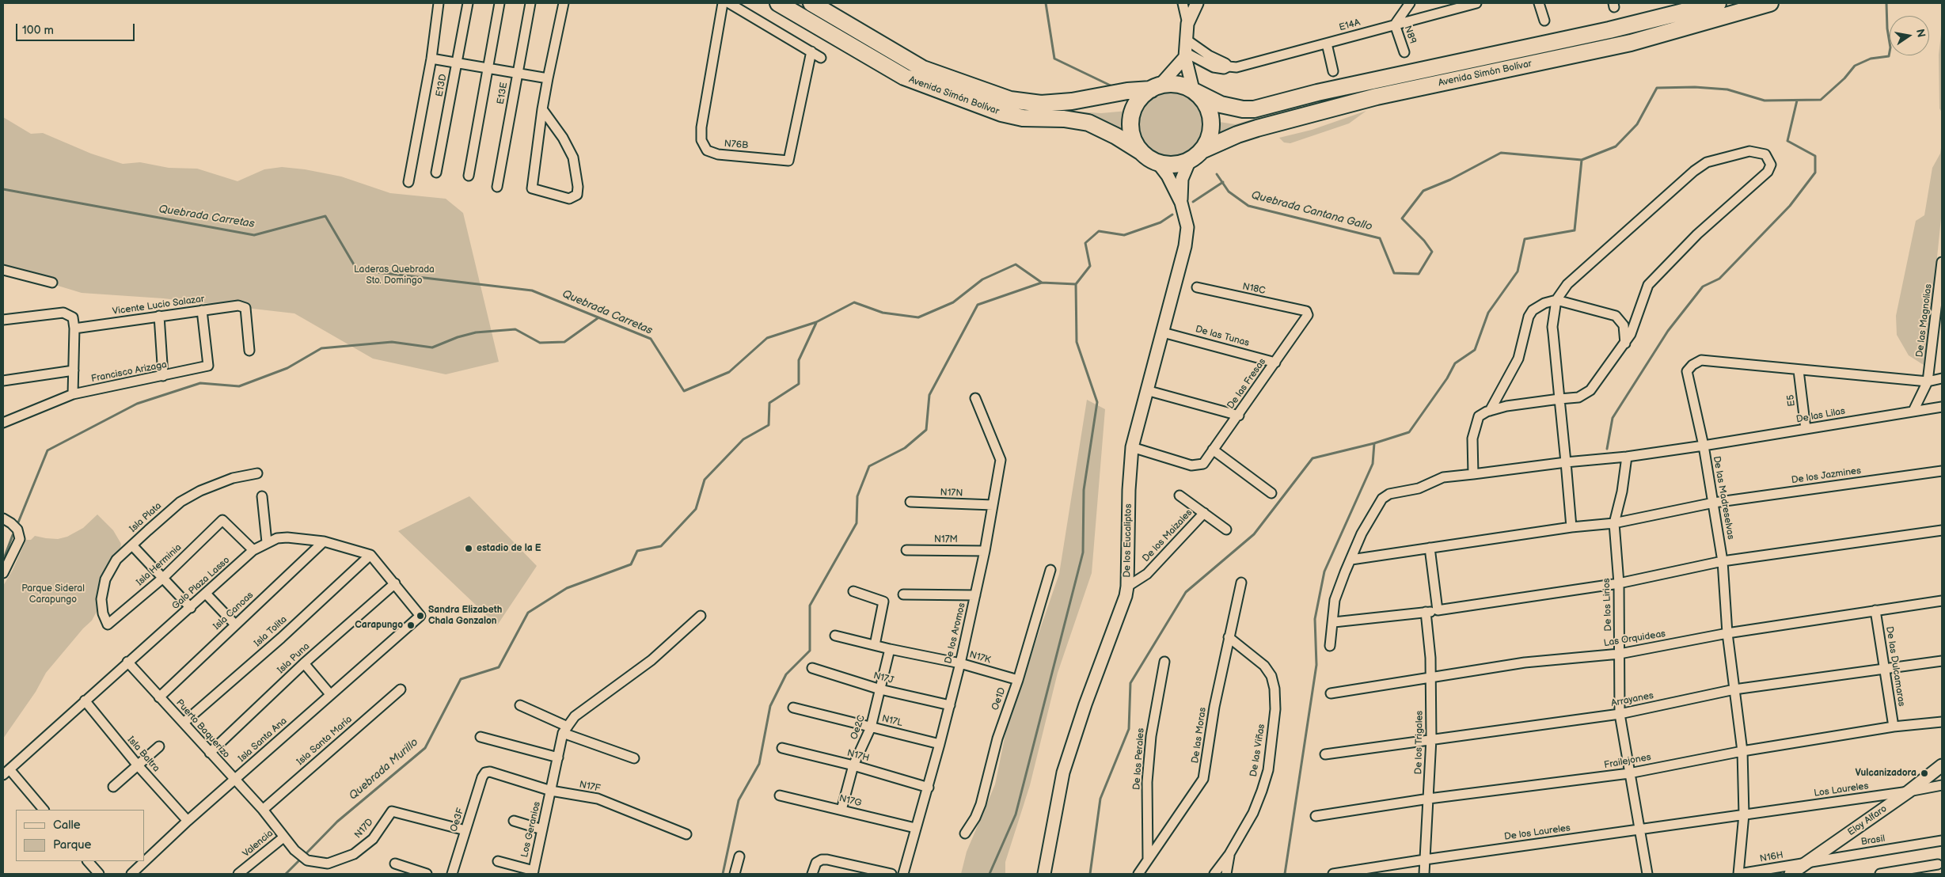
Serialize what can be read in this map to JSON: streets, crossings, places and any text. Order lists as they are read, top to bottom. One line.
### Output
{"streets":{"highway":["Avenida Simón Bolívar"],"street":["E14A","N89","E13D","E13E","N76B","N18C","Vicente Lucio Salazar","De las Magnolias","De las Tunas","Francisco Arizaga","De las Fresas","E5","De las Lilas","De los Jazmines","N17N","De las Madreselvas","Isla Plata","De los Maizales","N17M","De los Eucaliptos","Isla Herminia","Galo Plaza Lasso","De los Lirios","Isla Canoas","Isla Tolita","De los Aromos","Las Orquideas","N17K","Isla Puna","De las Dulcamaras","N17J","Oe1D","Arrayanes","N17L","Oe2C","Puerto Baquerizo","De las Moras","Isla Santa Ana","Isla Santa María","De los Trigales","De las Viñas","Isla Baltra","N17H","De los Perales","Frailejones","N17F","Los Laureles","N17G","Oe3F","Eloy Alfaro","N17D","Los Geranios","De los Laureles","Brasil","Valencia","N16H"]},"crossings":[["E14A","N89"],["Avenida Simón Bolívar","De los Eucaliptos"],["N18C","De las Fresas"],["Vicente Lucio Salazar","Francisco Arizaga"],["De las Magnolias","De las Madreselvas"],["De las Tunas","De las Fresas"],["De las Tunas","De los Eucaliptos"],["De las Fresas","De los Eucaliptos"],["E5","De las Lilas"],["E5","De las Madreselvas"],["De las Lilas","De las Madreselvas"],["De los Jazmines","De las Madreselvas"],["De los Jazmines","De los Lirios"],["N17N","De los Aromos"],["De las Madreselvas","Las Orquideas"],["De las Madreselvas","Arrayanes"],["De las Madreselvas","Frailejones"],["De las Madreselvas","Los Laureles"],["De las Madreselvas","De los Laureles"],["De las Madreselvas","N16H"],["Isla Plata","Isla Herminia"],["De los Maizales","De los Eucaliptos"],["N17M","De los Aromos"],["Isla Herminia","Galo Plaza Lasso"],["Galo Plaza Lasso","Isla Canoas"],["Galo Plaza Lasso","Isla Tolita"],["Galo Plaza Lasso","Puerto Baquerizo"],["Galo Plaza Lasso","Isla Baltra"],["De los Lirios","Las Orquideas"],["De los Lirios","Arrayanes"],["De los Lirios","Frailejones"],["De los Lirios","De los Laureles"],["Isla Canoas","Puerto Baquerizo"],["Isla Tolita","Puerto Baquerizo"],["De los Aromos","N17K"],["De los Aromos","N17J"],["De los Aromos","N17L"],["De los Aromos","N17H"],["De los Aromos","N17G"],["Las Orquideas","De las Dulcamaras"],["Las Orquideas","De los Trigales"],["N17K","Oe1D"],["N17K","Oe2C"],["Isla Puna","Puerto Baquerizo"],["Isla Puna","Isla Santa Ana"],["De las Dulcamaras","Arrayanes"],["De las Dulcamaras","Frailejones"],["N17J","Oe2C"],["Arrayanes","De los Trigales"],["N17L","Oe2C"],["Oe2C","N17H"],["Oe2C","N17G"],["Puerto Baquerizo","Isla Santa Ana"],["Puerto Baquerizo","Isla Santa María"],["Puerto Baquerizo","Valencia"],["De las Moras","De las Viñas"],["De las Moras","De los Perales"],["Isla Santa Ana","Isla Baltra"],["Isla Santa María","Valencia"],["De los Trigales","Frailejones"],["De los Trigales","De los Laureles"],["N17F","Oe3F"],["N17F","Los Geranios"],["Los Laureles","Eloy Alfaro"],["Los Laureles","De los Laureles"],["Oe3F","N17D"],["Eloy Alfaro","Brasil"],["Eloy Alfaro","N16H"],["N17D","Valencia"],["Brasil","N16H"]],"water":["Quebrada Cantana Gallo","Quebrada Carretas","Quebrada Murillo"],"parks":["Laderas Quebrada Sto. Domingo","Parque Sideral Carapungo"],"places":["estadio de la E","Sandra Elizabeth Chala Gonzalon","Carapungo","Vulcanizadora"],"legend":["Calle","Parque"],"scale_bar":"100 m","north":"right"}
